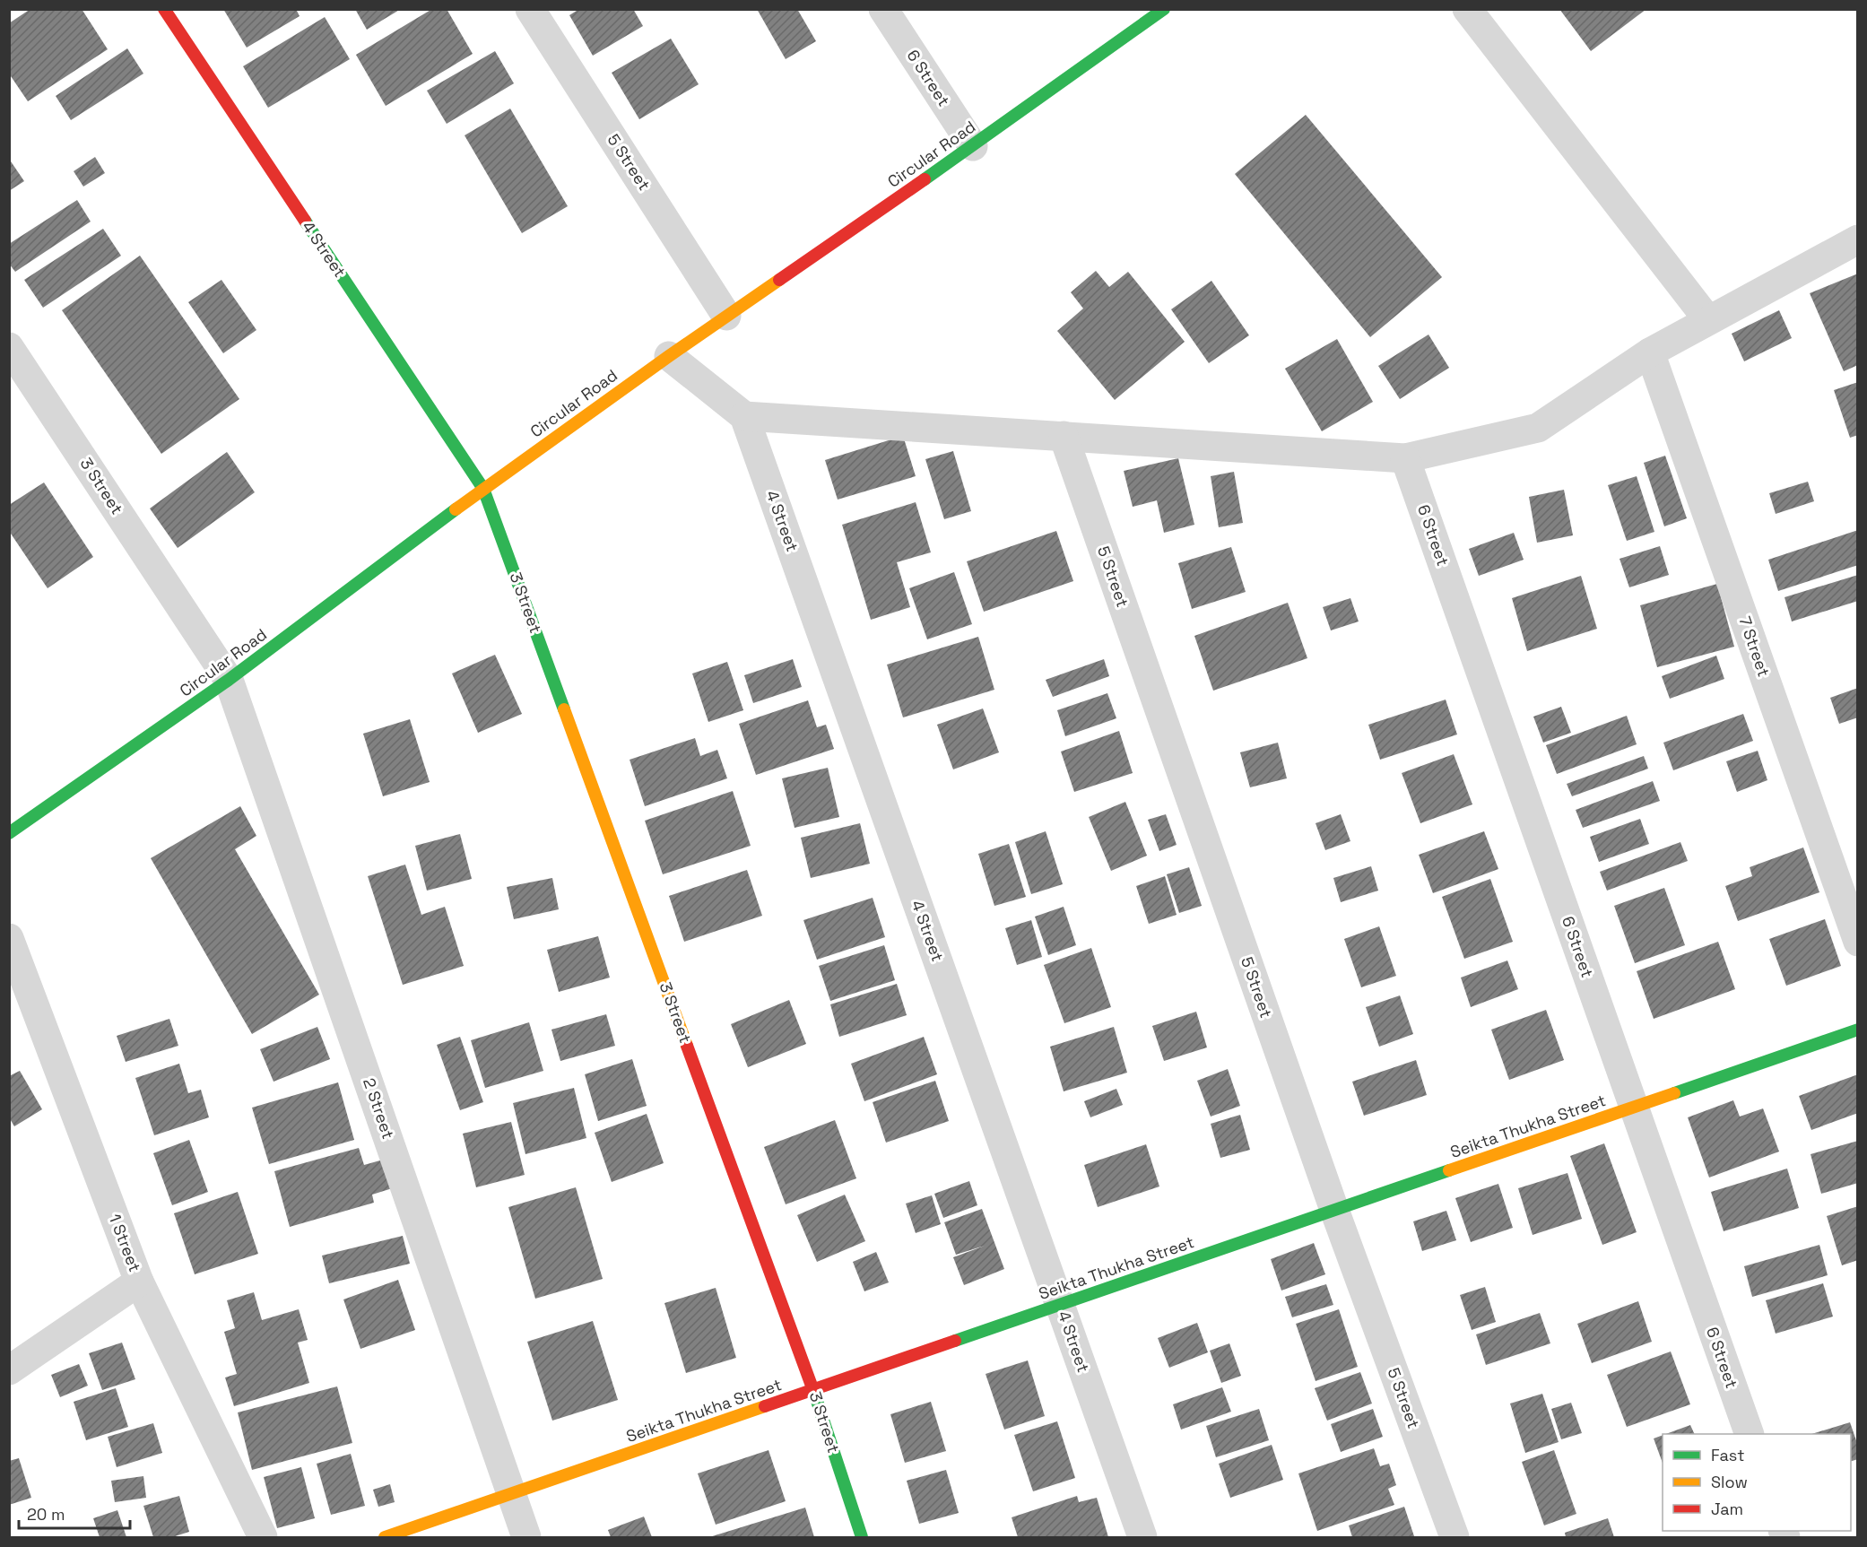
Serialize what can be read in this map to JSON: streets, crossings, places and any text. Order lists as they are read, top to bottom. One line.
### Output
{"streets":{"street":["6 Street","Circular Road","5 Street","4 Street","3 Street","7 Street","2 Street","Seikta Thukha Street","1 Street"]},"crossings":[["6 Street","Circular Road"],["6 Street","Seikta Thukha Street"],["Circular Road","5 Street"],["Circular Road","4 Street"],["Circular Road","3 Street"],["Circular Road","2 Street"],["5 Street","Seikta Thukha Street"],["4 Street","3 Street"],["4 Street","Seikta Thukha Street"],["3 Street","2 Street"],["3 Street","Seikta Thukha Street"],["2 Street","Seikta Thukha Street"]],"legend":["Fast","Slow","Jam"],"scale_bar":"20 m"}
